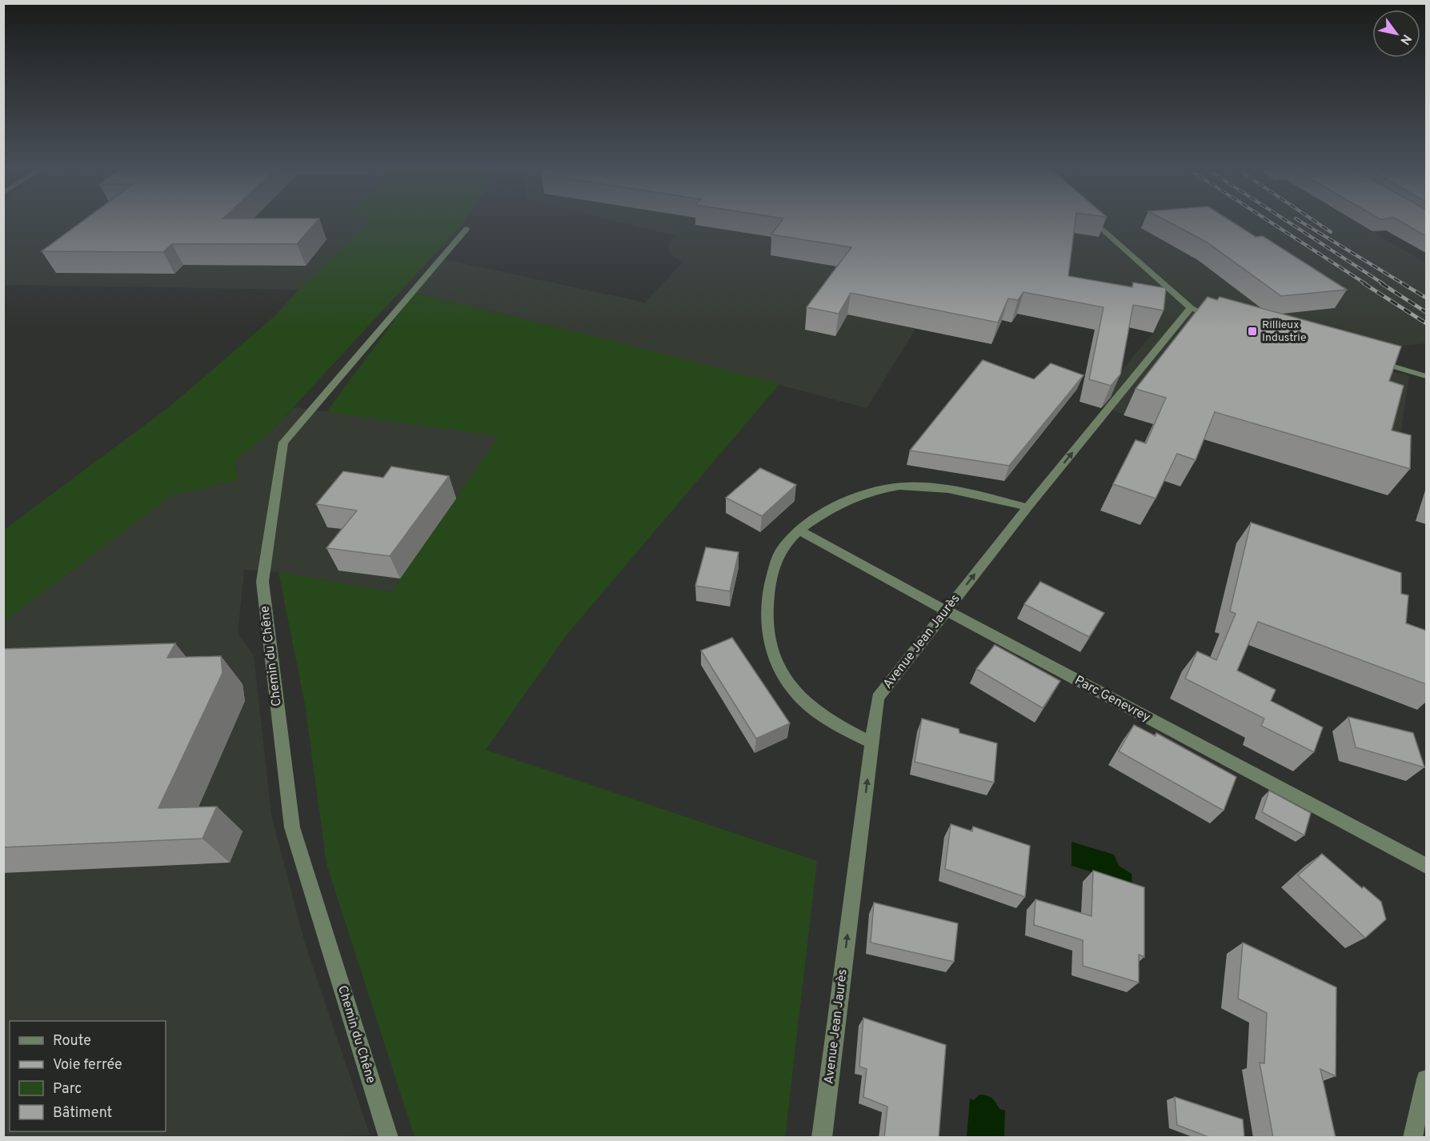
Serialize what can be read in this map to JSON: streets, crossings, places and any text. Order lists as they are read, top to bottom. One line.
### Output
{"streets":{"street":["Avenue Jean Jaurès","Chemin du Chêne","Parc Genevrey"]},"crossings":[["Avenue Jean Jaurès","Parc Genevrey"]],"one_way":["Avenue Jean Jaurès"],"places":{"transit":["Rillieux Industrie"]},"legend":["Route","Voie ferrée","Parc","Bâtiment"],"north":"bottom right"}
